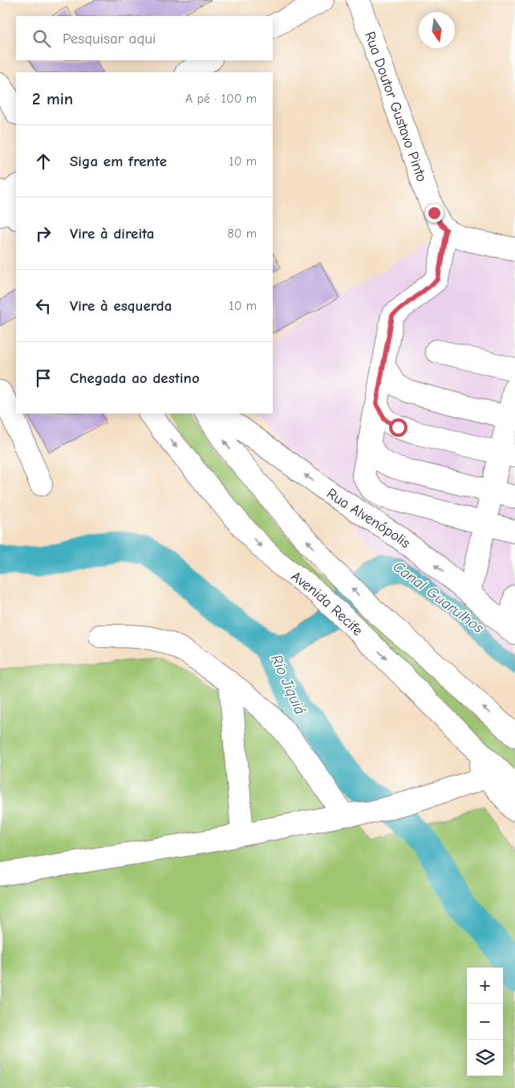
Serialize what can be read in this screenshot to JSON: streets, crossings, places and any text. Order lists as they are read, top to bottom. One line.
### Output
{"streets":{"street":["Rua Doutor Gustavo Pinto","Rua Alvenópolis","Avenida Recife"]},"water":["Canal Guarulhos","Rio Jiquiá"],"north":"bottom","page":{"search":"Pesquisar aqui","heading":["2 min","A pé · 100 m"],"list":[["Siga em frente","10 m"],["Vire à direita","80 m"],["Vire à esquerda","10 m"],"Chegada ao destino"],"map_buttons":["+","−"]}}
